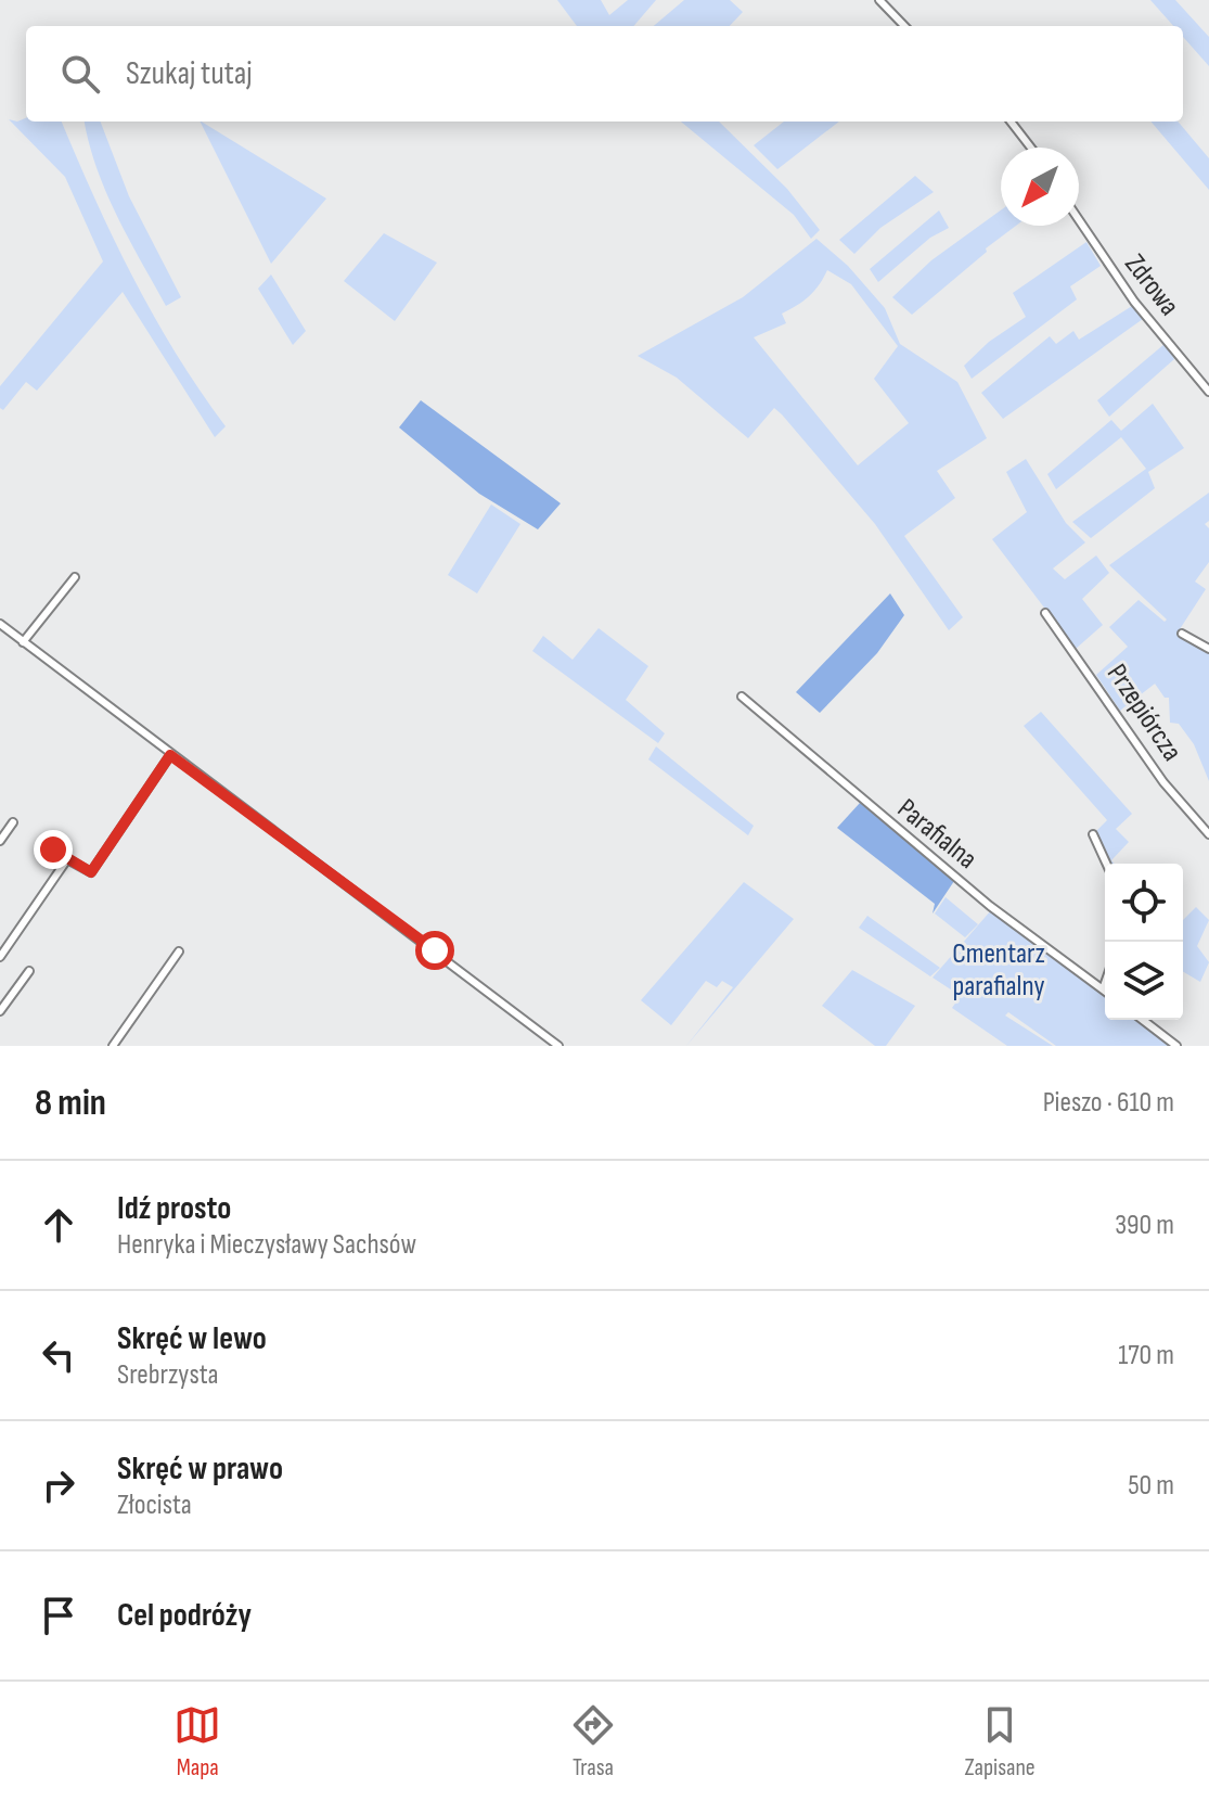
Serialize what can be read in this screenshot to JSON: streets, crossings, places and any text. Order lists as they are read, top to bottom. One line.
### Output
{"streets":{"street":["Zdrowa","Przepiórcza","Parafialna"]},"parks":["Cmentarz parafialny"],"north":"bottom left","page":{"search":"Szukaj tutaj","heading":["8 min","Pieszo · 610 m"],"list":[["Idź prosto","Henryka i Mieczysławy Sachsów","390 m"],["Skręć w lewo","Srebrzysta","170 m"],["Skręć w prawo","Złocista","50 m"],"Cel podróży"],"nav":["Mapa","Trasa","Zapisane"]}}
